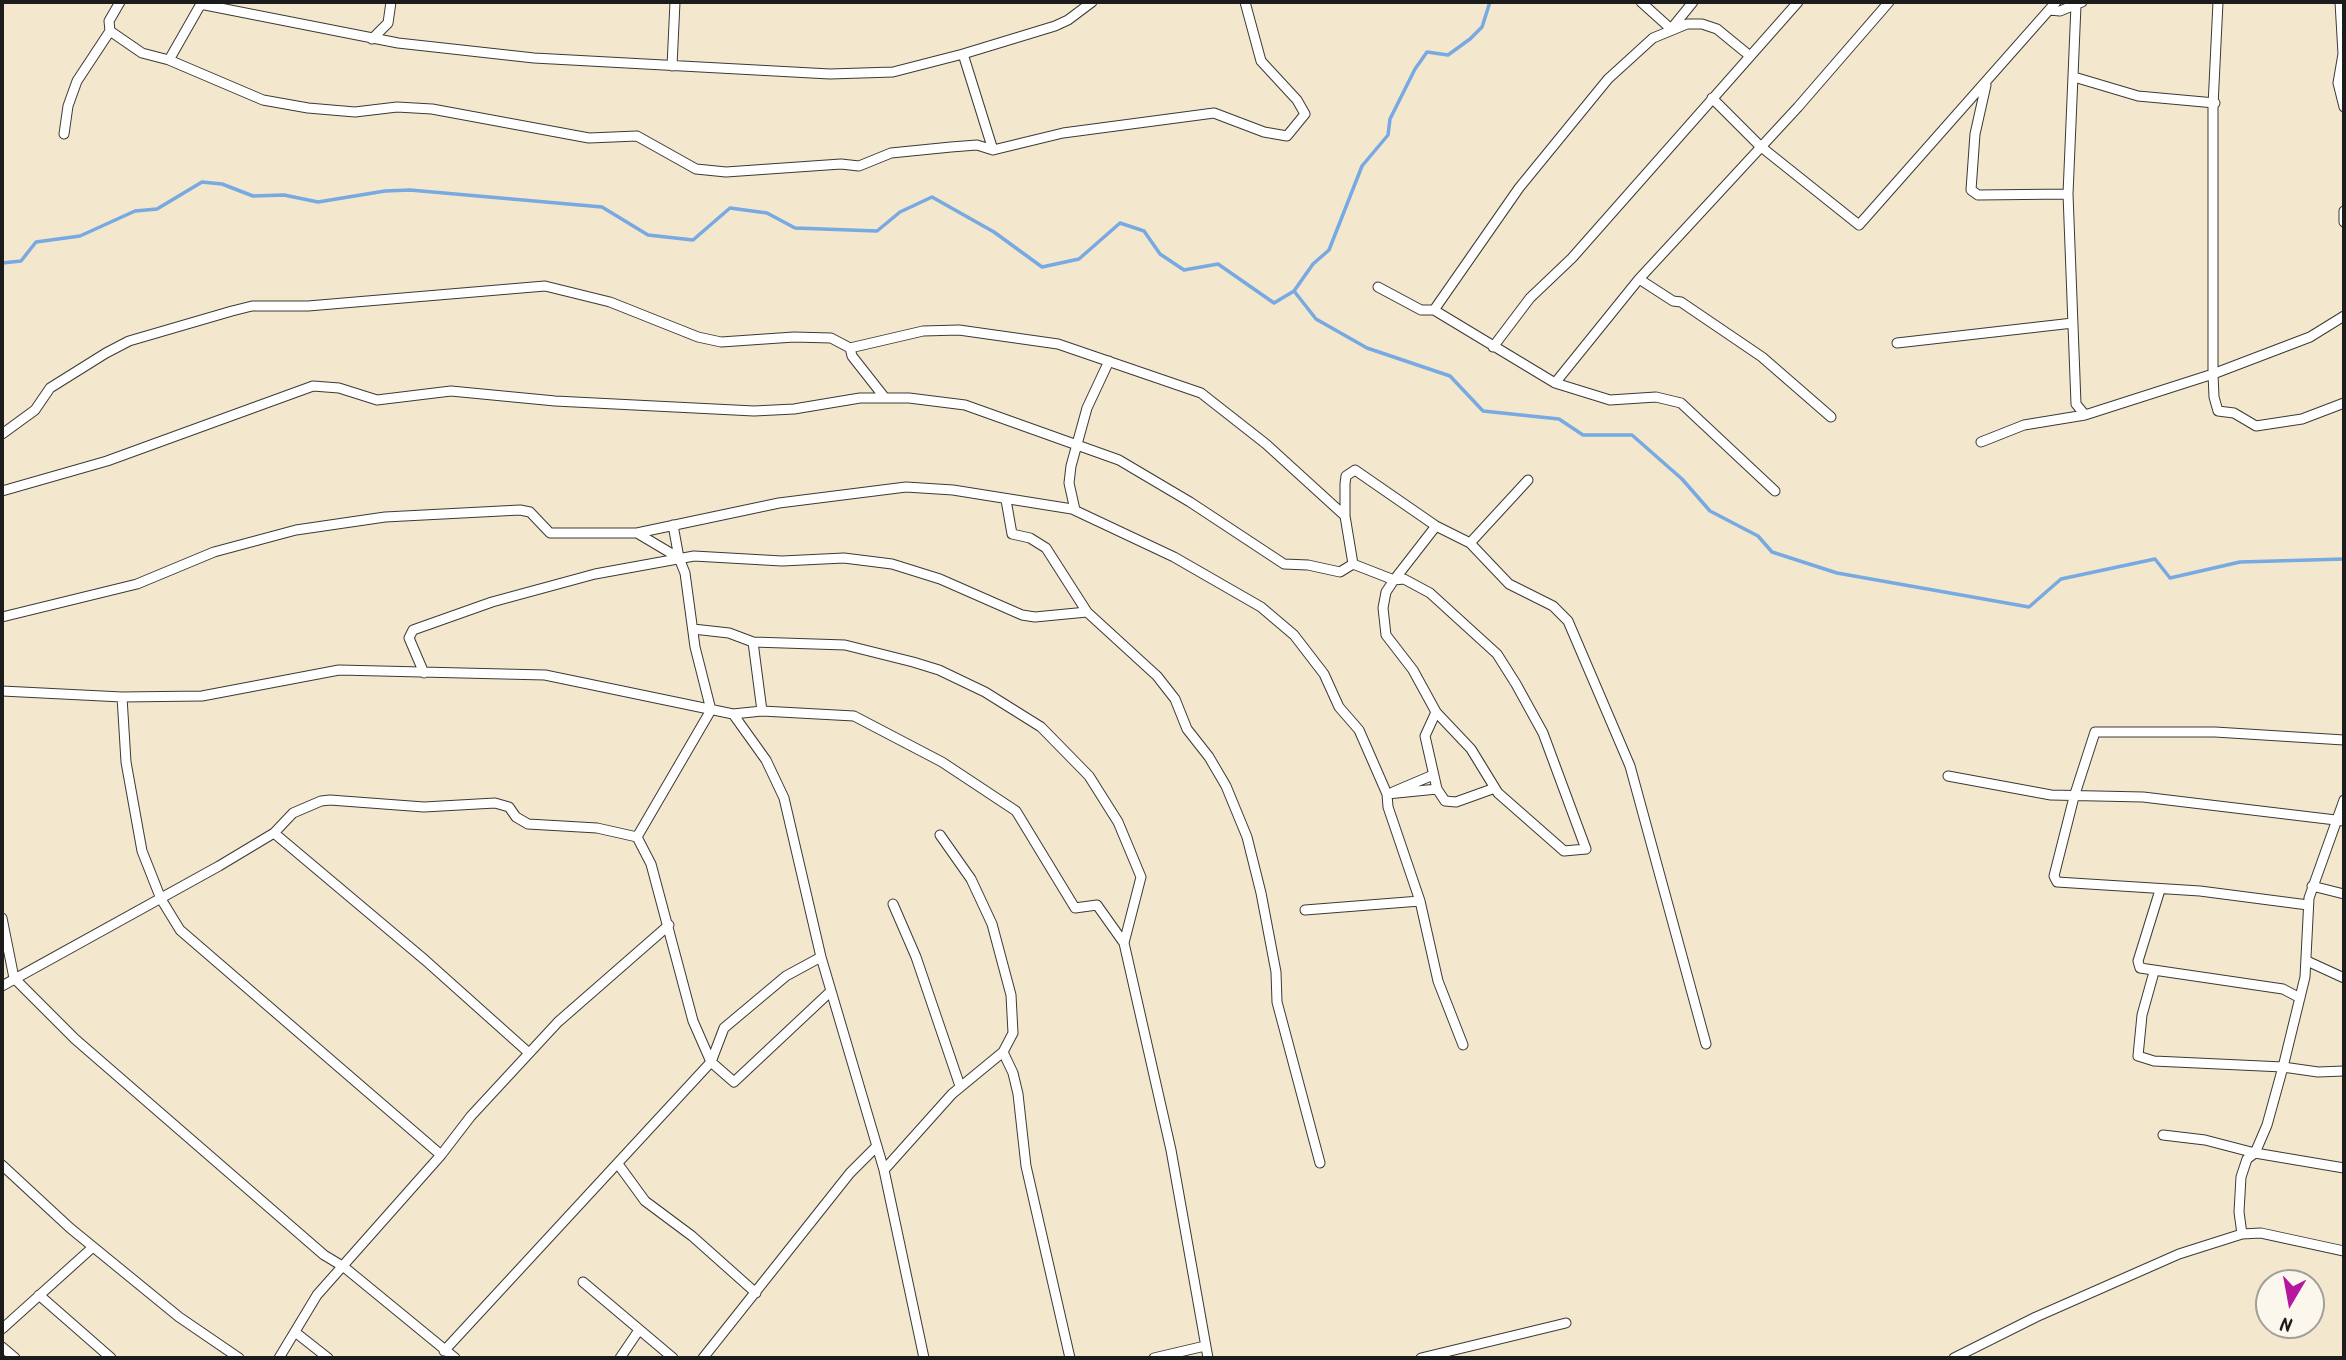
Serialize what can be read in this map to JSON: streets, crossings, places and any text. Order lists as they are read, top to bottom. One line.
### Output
{"north":"bottom"}
